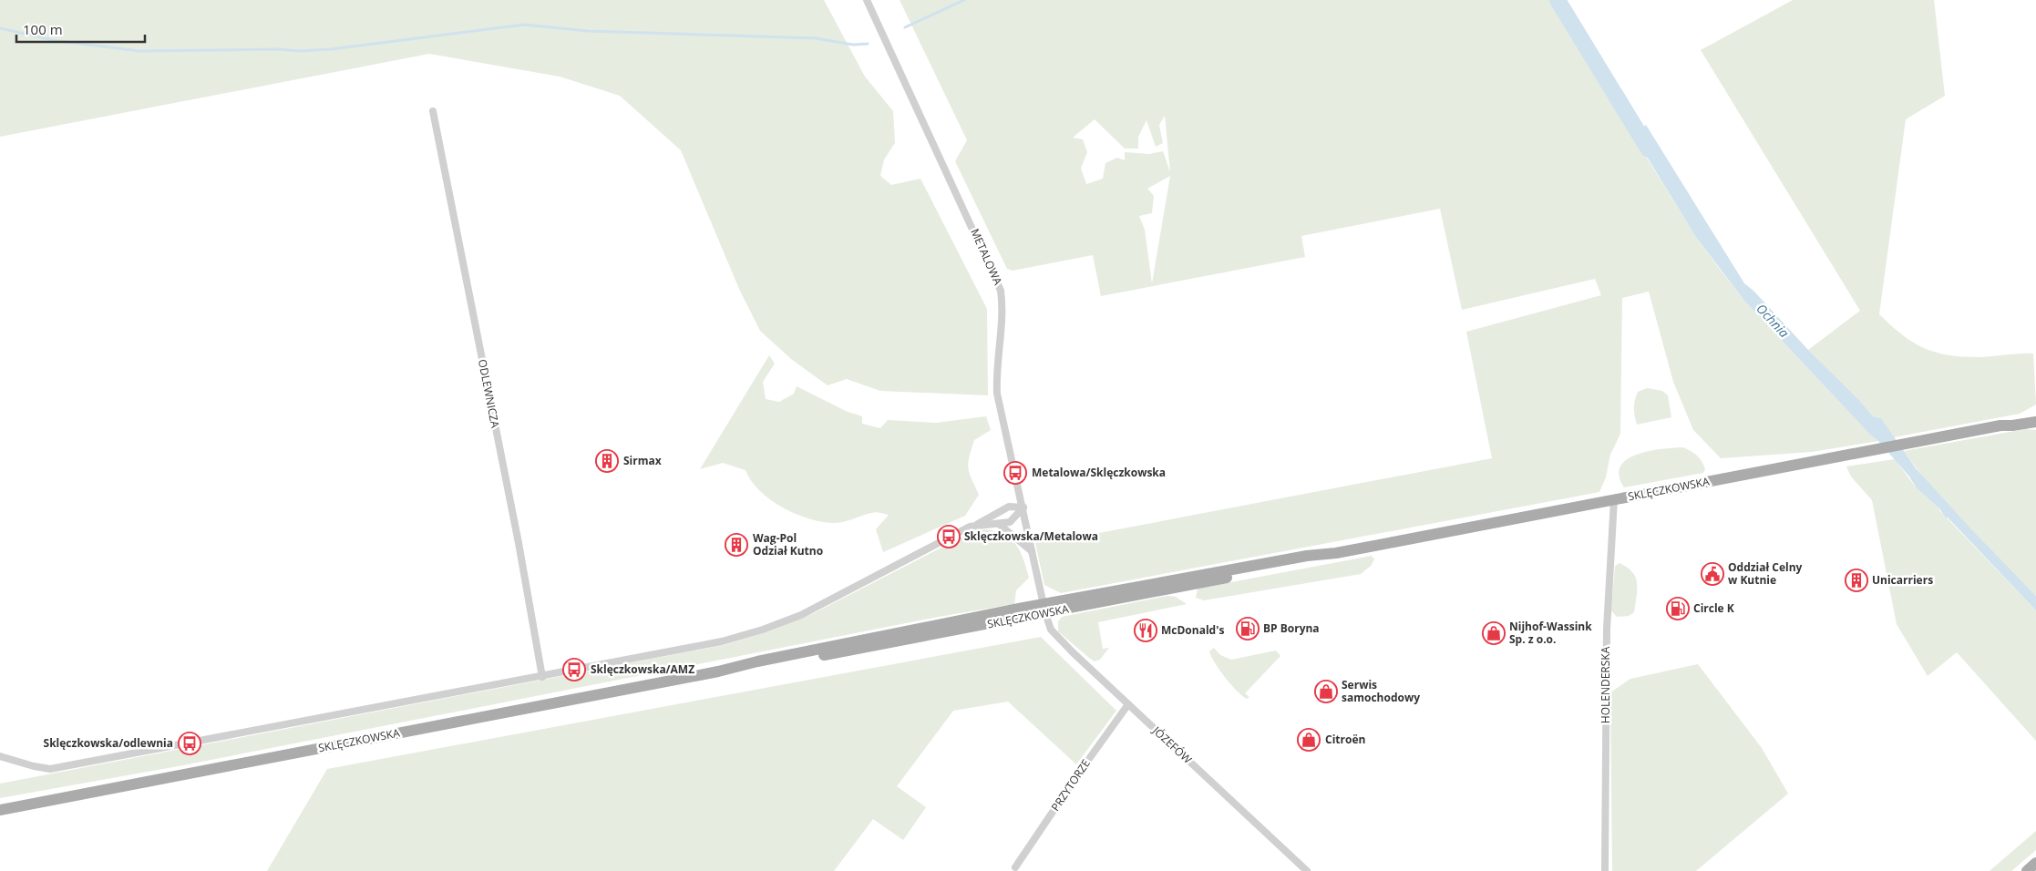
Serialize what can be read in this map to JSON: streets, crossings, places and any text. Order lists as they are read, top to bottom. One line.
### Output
{"streets":{"main road":["SKLĘCZKOWSKA"],"street":["METALOWA","ODLEWNICZA","HOLENDERSKA","JÓZEFÓW","PRZYTORZE"]},"crossings":[["METALOWA","SKLĘCZKOWSKA"],["METALOWA","JÓZEFÓW"],["SKLĘCZKOWSKA","HOLENDERSKA"],["SKLĘCZKOWSKA","JÓZEFÓW"],["JÓZEFÓW","PRZYTORZE"]],"water":["Ochnia"],"places":{"building":["Sirmax","Wag-Pol Odział Kutno","Unicarriers"],"bus stop":["Metalowa/Sklęczkowska","Sklęczkowska/Metalowa","Sklęczkowska/AMZ","Sklęczkowska/odlewnia"],"public building":["Oddział Celny w Kutnie"],"fuel station":["Circle K","BP Boryna"],"restaurant":["McDonald's"],"shop":["Nijhof-Wassink Sp. z o.o.","Serwis samochodowy","Citroën"]},"scale_bar":"100 m"}
